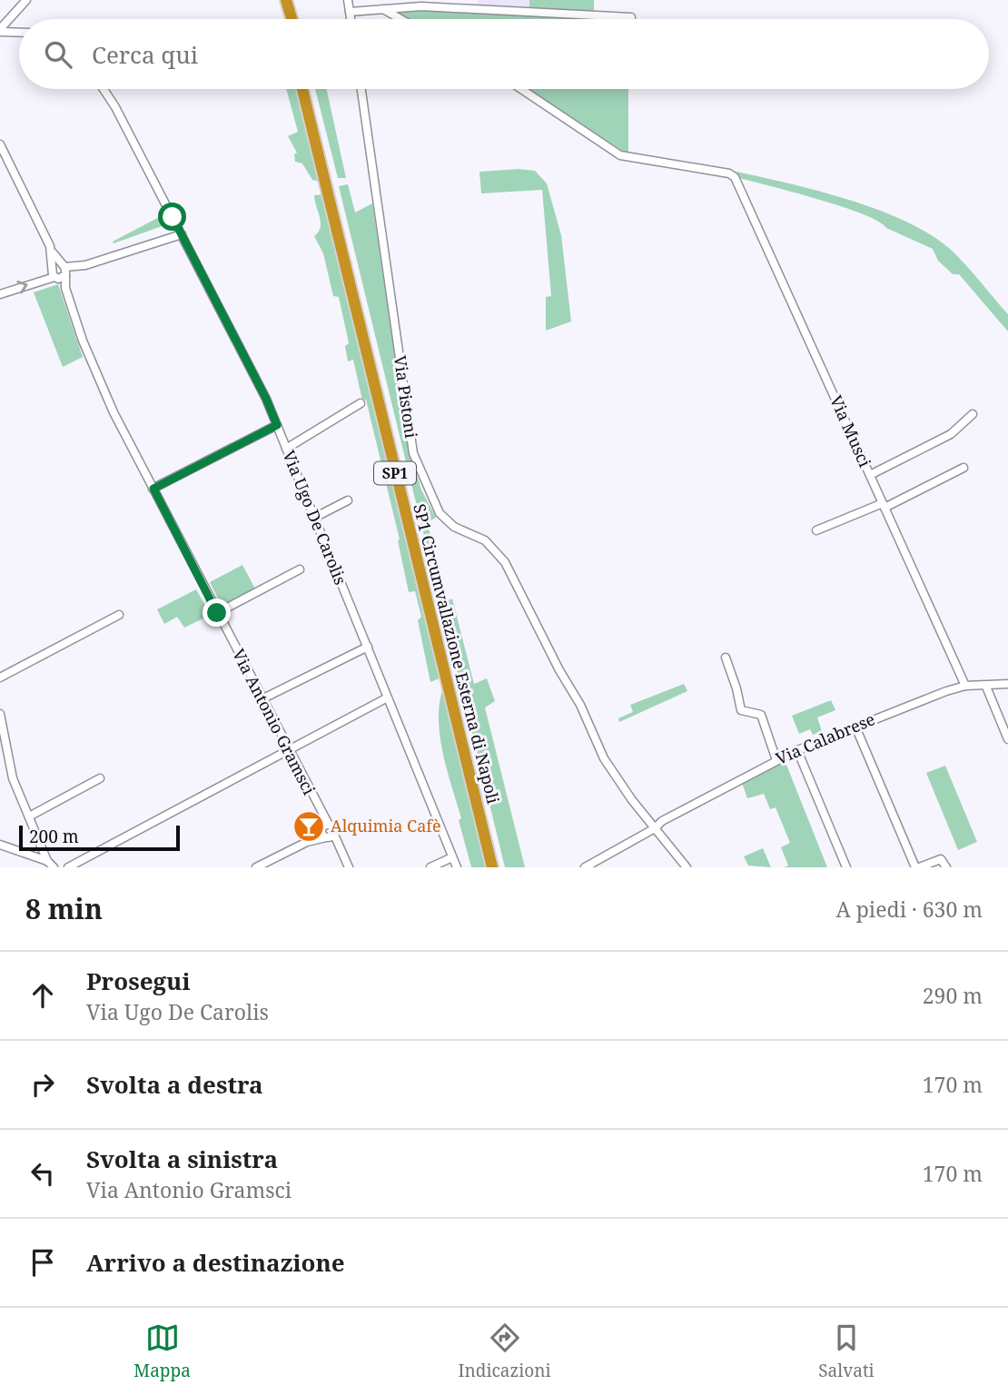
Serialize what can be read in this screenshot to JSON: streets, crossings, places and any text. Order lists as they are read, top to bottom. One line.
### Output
{"streets":{"highway":["SP1","SP1 Circumvallazione Esterna di Napoli"],"street":["Via Pistoni","Via Musci","Via Ugo De Carolis","Via Antonio Gramsci","Via Calabrese"]},"crossings":[["Via Pistoni","Via Calabrese"],["Via Musci","Via Calabrese"]],"places":{"bar":["Alquimia Cafè"]},"scale_bar":"200 m","page":{"search":"Cerca qui","scale":"200 m","heading":["8 min","A piedi · 630 m"],"list":[["Prosegui","Via Ugo De Carolis","290 m"],["Svolta a destra","170 m"],["Svolta a sinistra","Via Antonio Gramsci","170 m"],"Arrivo a destinazione"],"nav":["Mappa","Indicazioni","Salvati"]}}
